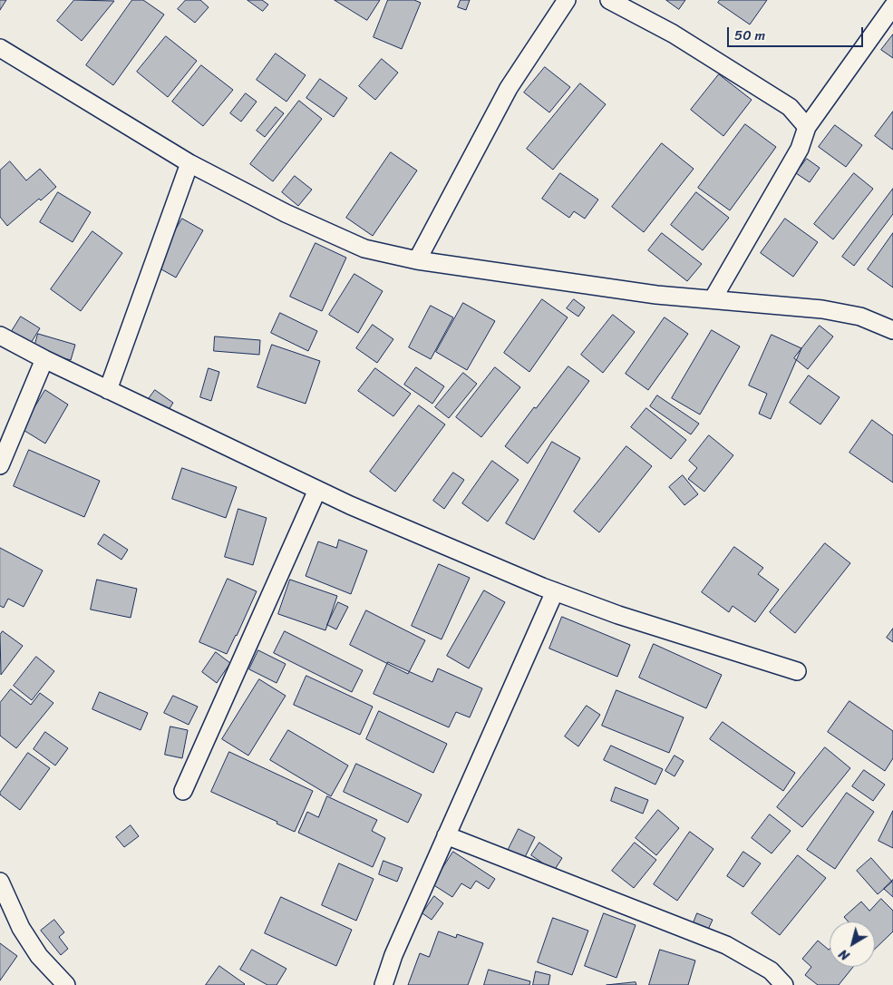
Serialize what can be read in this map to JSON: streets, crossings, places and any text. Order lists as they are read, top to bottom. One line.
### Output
{"scale_bar":"50 m","north":"bottom left"}
